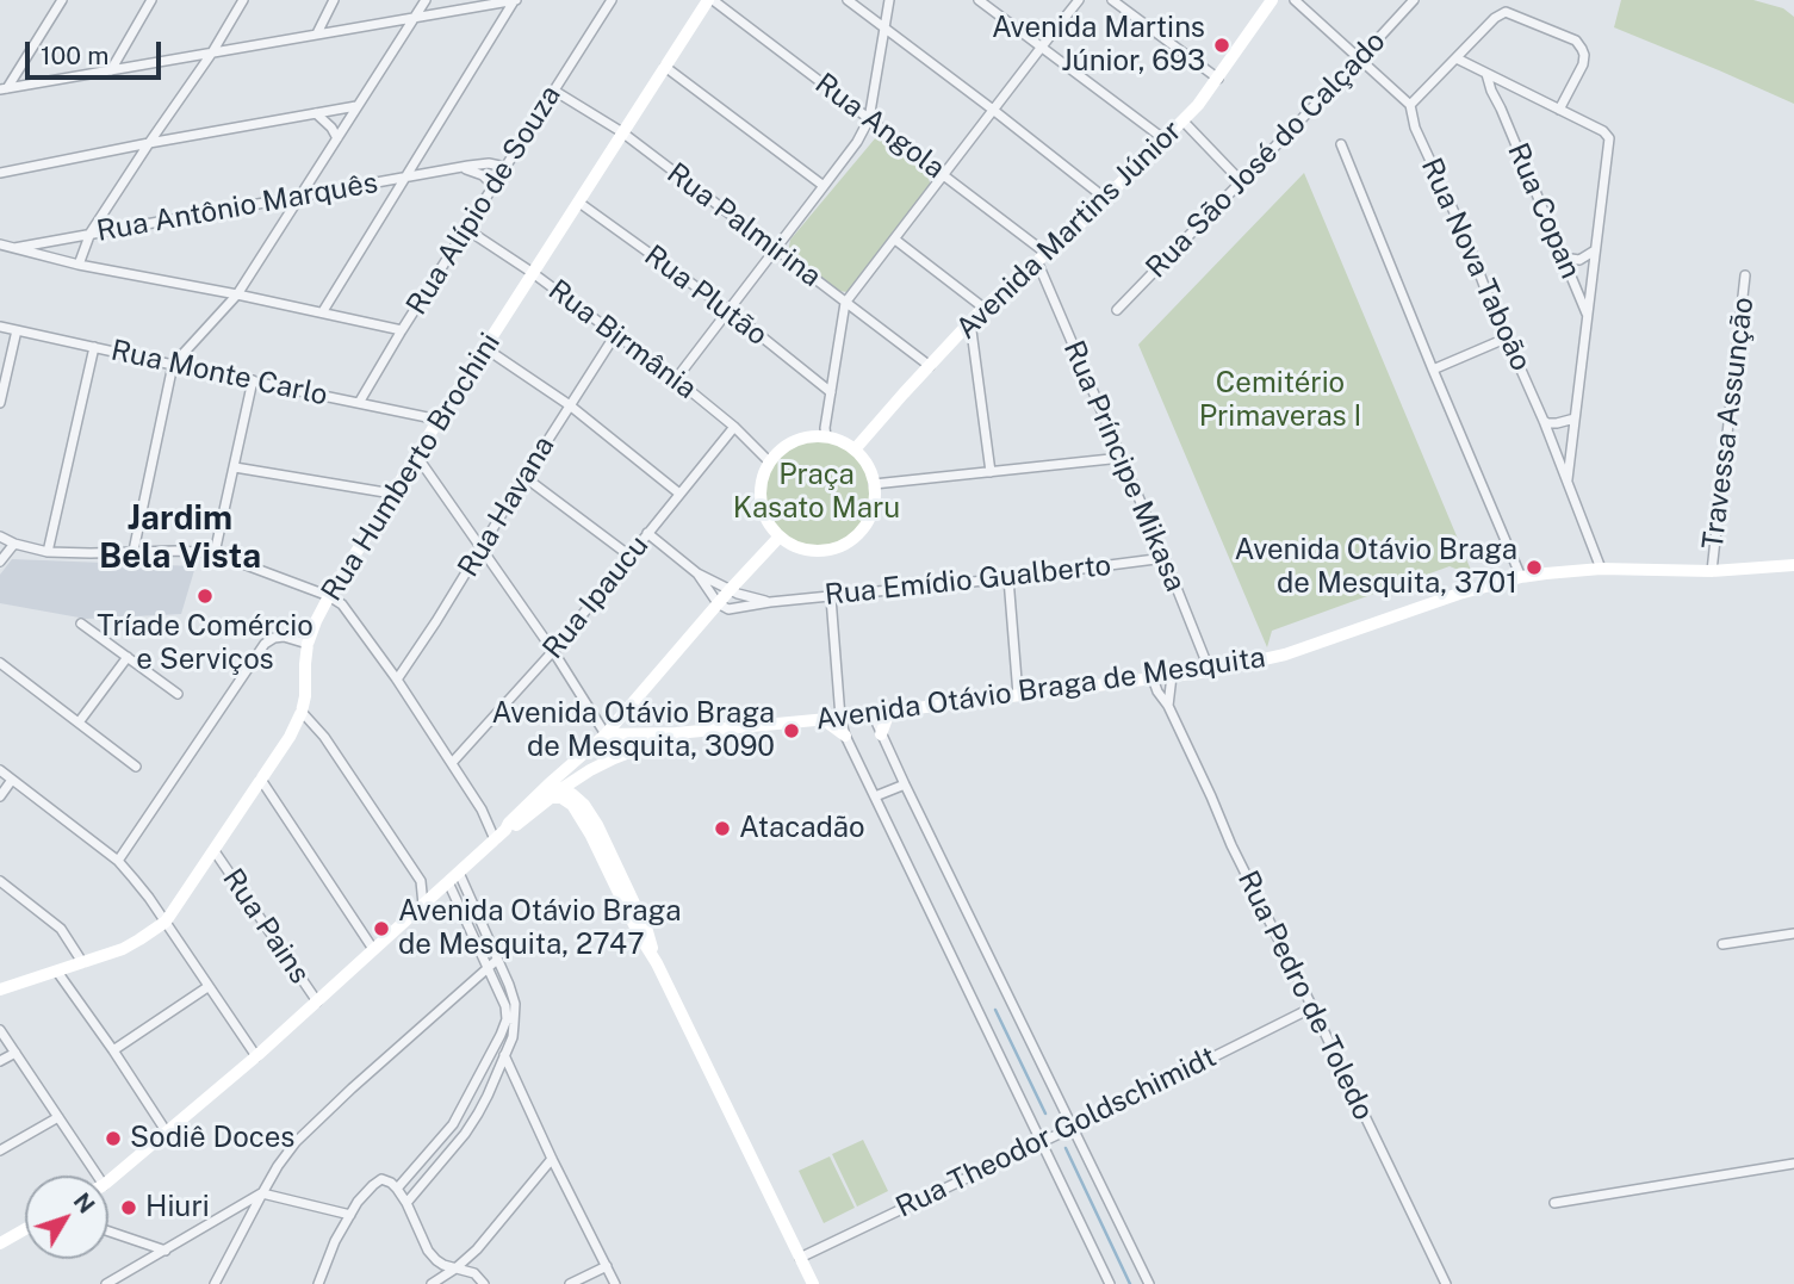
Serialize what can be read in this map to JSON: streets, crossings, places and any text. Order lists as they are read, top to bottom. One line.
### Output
{"streets":{"street":["Rua Angola","Rua São José do Calçado","Rua Alípio de Souza","Rua Antônio Marquês","Rua Copan","Rua Palmirina","Avenida Martins Júnior","Rua Nova Taboão","Rua Plutão","Rua Birmânia","Rua Monte Carlo","Travessa Assunção","Rua Príncipe Mikasa","Rua Humberto Brochini","Rua Havana","Rua Emídio Gualberto","Rua Ipaucu","Avenida Otávio Braga de Mesquita","Rua Pains","Rua Pedro de Toledo","Rua Theodor Goldschimidt"]},"crossings":[["Rua Angola","Avenida Martins Júnior"],["Rua Angola","Rua Príncipe Mikasa"],["Rua Angola","Rua Humberto Brochini"],["Rua São José do Calçado","Rua Nova Taboão"],["Rua Alípio de Souza","Rua Antônio Marquês"],["Rua Alípio de Souza","Rua Palmirina"],["Rua Alípio de Souza","Rua Birmânia"],["Rua Alípio de Souza","Rua Monte Carlo"],["Rua Palmirina","Avenida Martins Júnior"],["Rua Palmirina","Rua Humberto Brochini"],["Avenida Martins Júnior","Rua Birmânia"],["Avenida Martins Júnior","Rua Príncipe Mikasa"],["Rua Nova Taboão","Avenida Otávio Braga de Mesquita"],["Rua Plutão","Rua Humberto Brochini"],["Rua Birmânia","Rua Humberto Brochini"],["Rua Birmânia","Rua Havana"],["Rua Birmânia","Rua Ipaucu"],["Rua Monte Carlo","Rua Humberto Brochini"],["Travessa Assunção","Avenida Otávio Braga de Mesquita"],["Rua Príncipe Mikasa","Rua Emídio Gualberto"],["Rua Príncipe Mikasa","Avenida Otávio Braga de Mesquita"],["Rua Humberto Brochini","Rua Pains"],["Rua Emídio Gualberto","Rua Ipaucu"],["Avenida Otávio Braga de Mesquita","Rua Pedro de Toledo"],["Rua Pedro de Toledo","Rua Theodor Goldschimidt"]],"districts":["Jardim Bela Vista"],"parks":["Cemitério Primaveras I","Praça Kasato Maru"],"places":["Avenida Martins Júnior, 693","Avenida Otávio Braga de Mesquita, 3701","Tríade Comércio e Serviços","Avenida Otávio Braga de Mesquita, 3090","Atacadão","Avenida Otávio Braga de Mesquita, 2747","Sodiê Doces","Hiuri"],"scale_bar":"100 m","north":"top right"}
